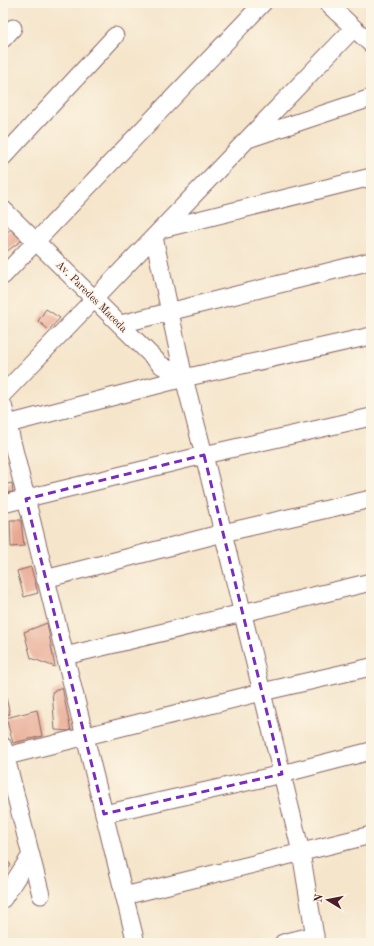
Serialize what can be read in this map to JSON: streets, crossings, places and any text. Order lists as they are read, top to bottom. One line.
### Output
{"streets":{"street":["Av. Paredes Maceda"]},"north":"left"}
